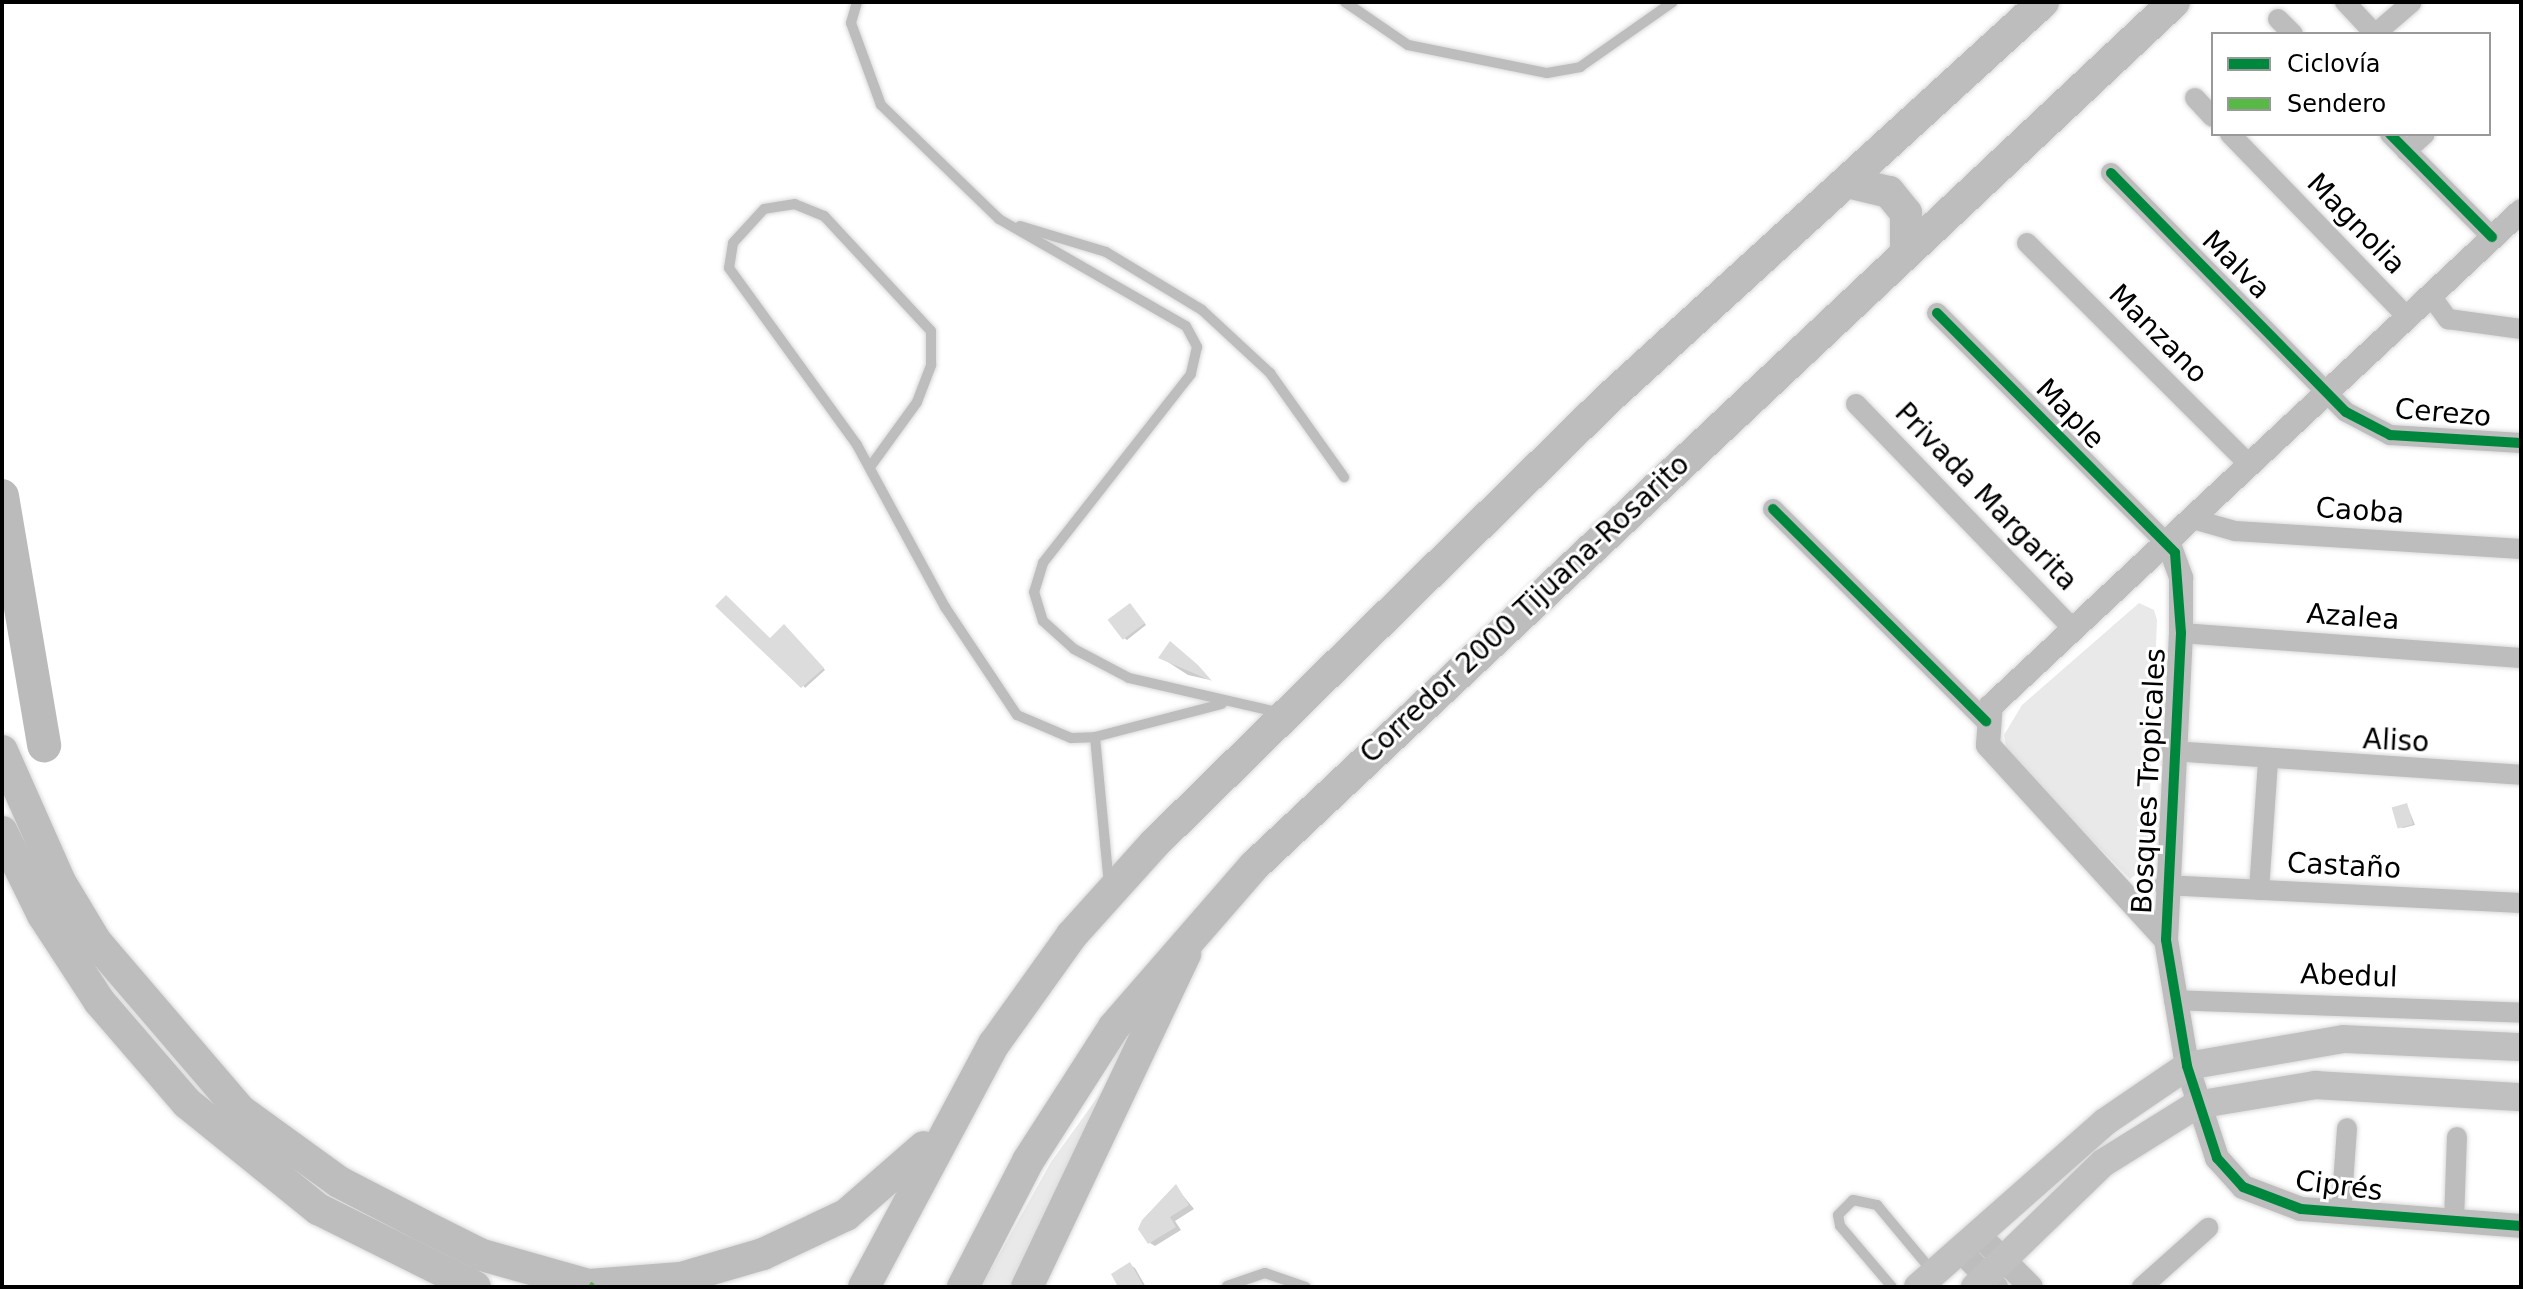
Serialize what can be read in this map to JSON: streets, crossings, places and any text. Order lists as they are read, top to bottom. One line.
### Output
{"streets":{"main road":["Corredor 2000 Tijuana-Rosarito"],"street":["Magnolia","Malva","Manzano","Cerezo","Maple","Privada Margarita","Caoba","Azalea","Aliso","Bosques Tropicales","Castaño","Abedul","Ciprés"]},"crossings":[["Malva","Cerezo"],["Maple","Bosques Tropicales"],["Azalea","Bosques Tropicales"],["Aliso","Bosques Tropicales"],["Bosques Tropicales","Castaño"],["Bosques Tropicales","Abedul"],["Bosques Tropicales","Ciprés"]],"legend":["Ciclovía","Sendero"]}
